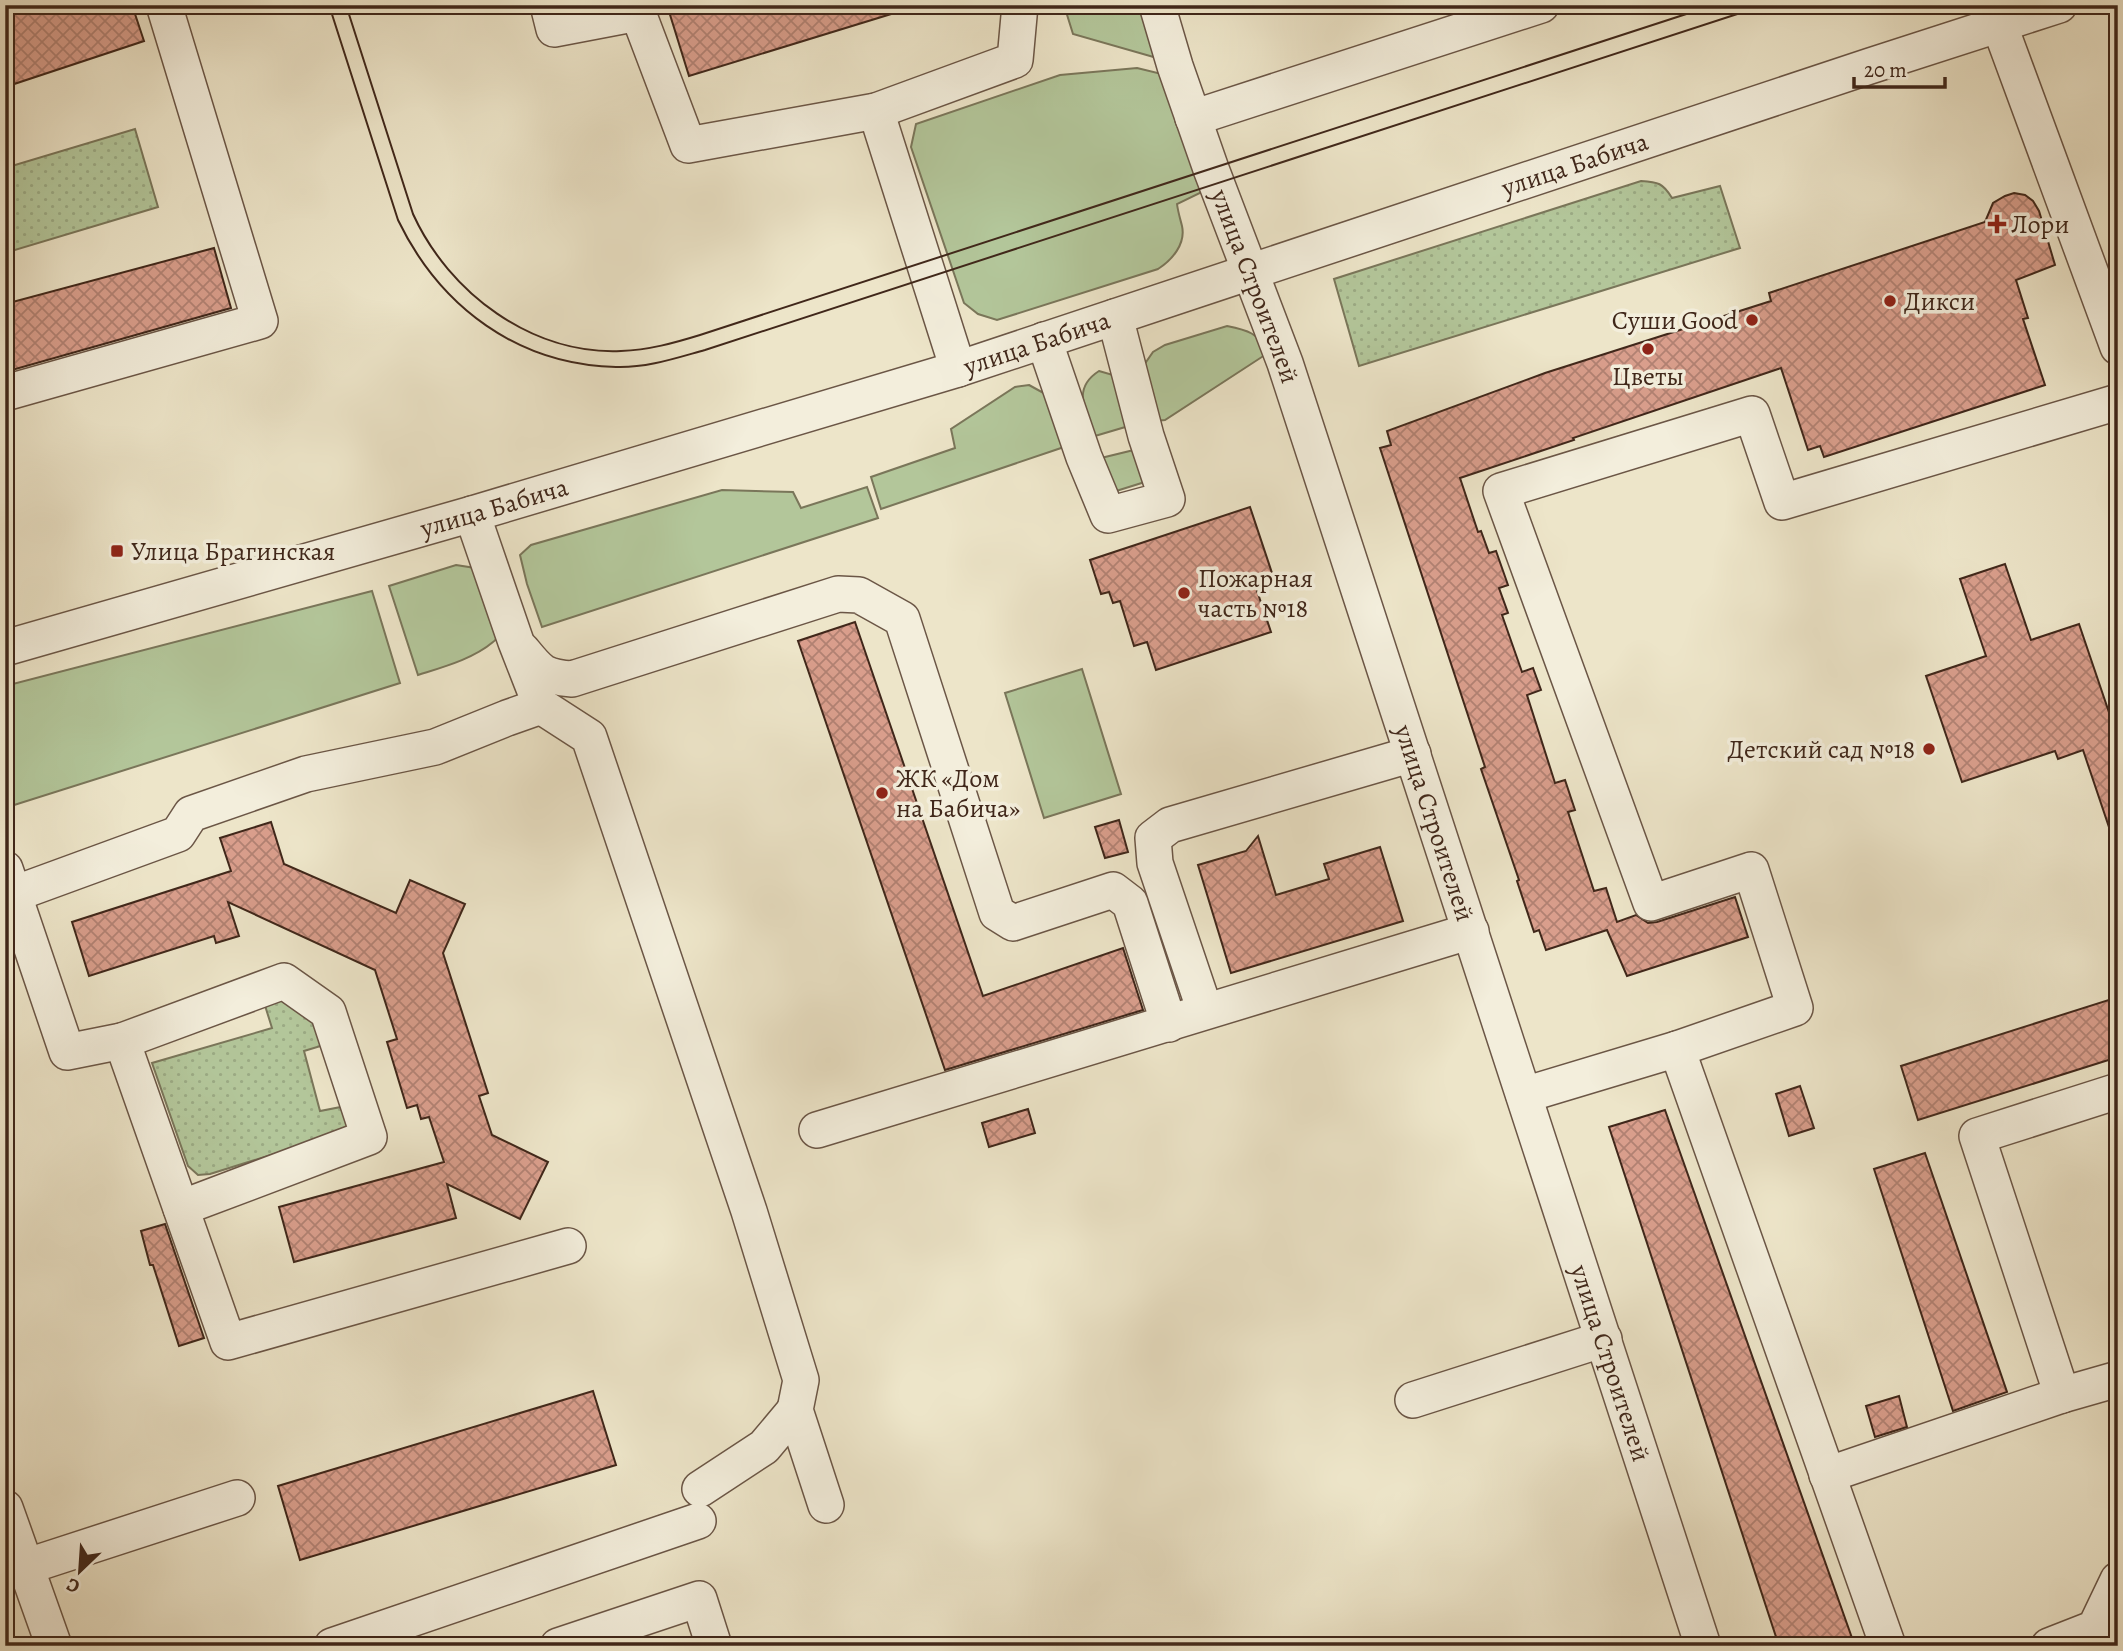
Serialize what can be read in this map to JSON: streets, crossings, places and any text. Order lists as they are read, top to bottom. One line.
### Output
{"streets":{"street":["улица Бабича","улица Строителей"]},"crossings":[["улица Бабича","улица Строителей"]],"places":{"health":["Лори"],"other":["Дикси","Суши Good","Цветы","Пожарная часть №18","Детский сад №18","ЖК «Дом на Бабича»"],"transit":["Улица Брагинская"]},"scale_bar":"20 m","north":"bottom left"}
